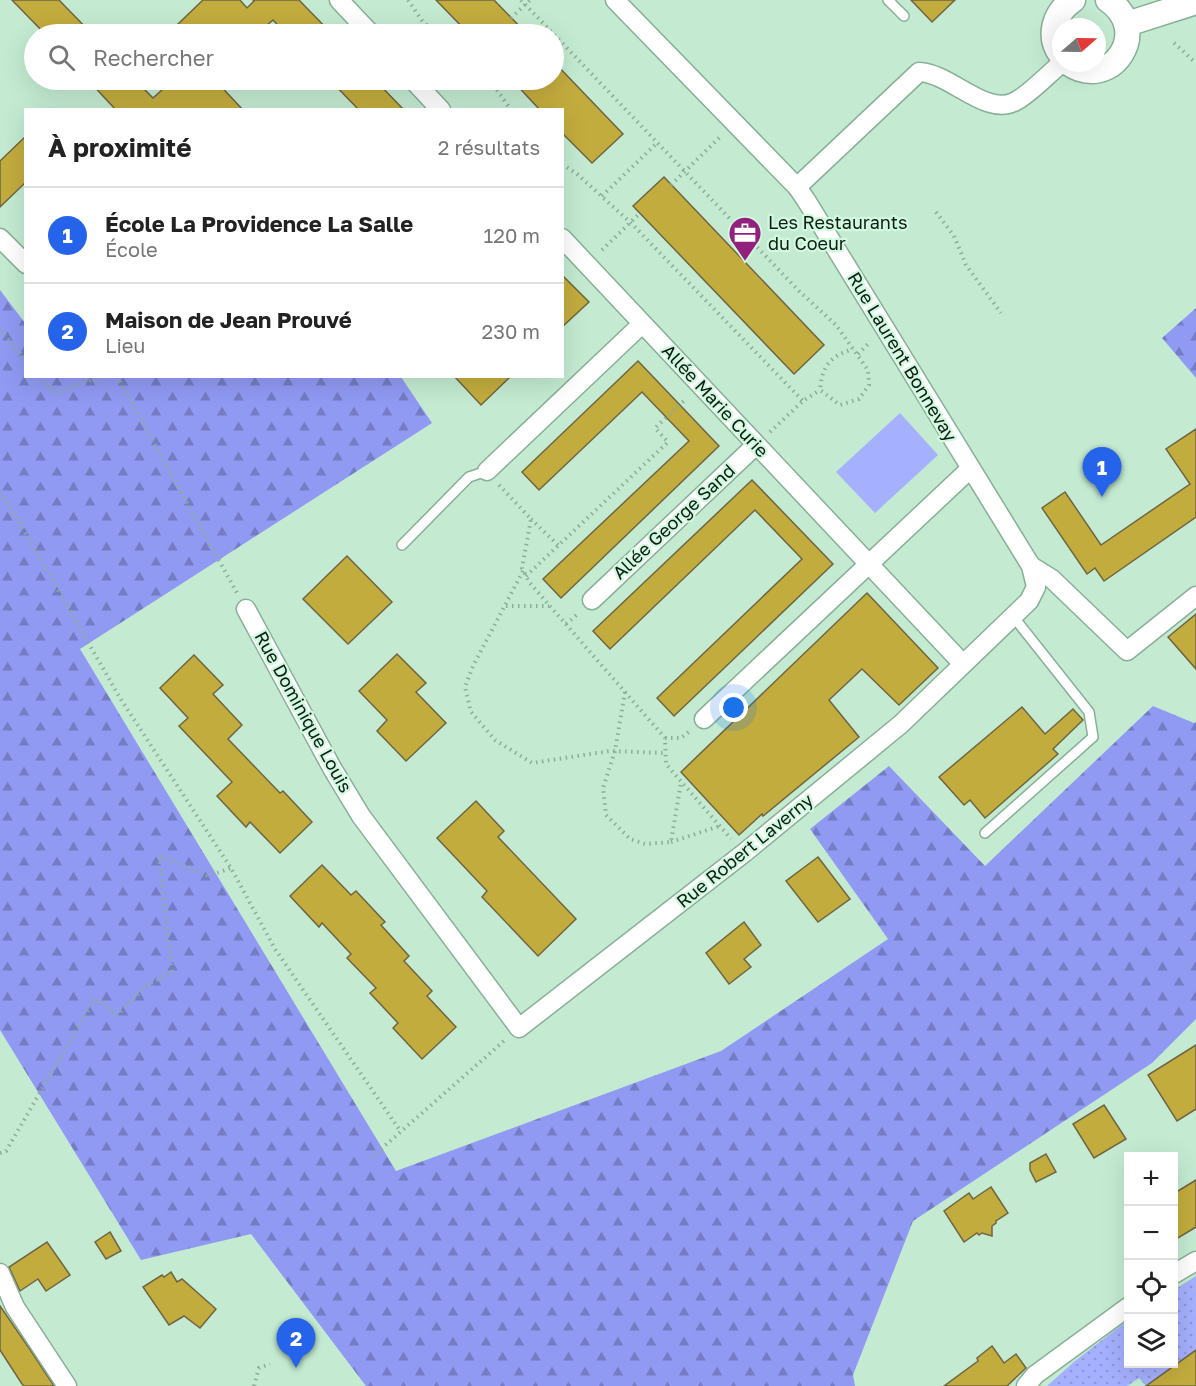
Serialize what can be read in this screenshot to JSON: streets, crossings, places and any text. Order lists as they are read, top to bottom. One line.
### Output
{"streets":{"street":["Rue Laurent Bonnevay","Allée Marie Curie","Allée George Sand","Rue Dominique Louis","Rue Robert Laverny"]},"crossings":[["Rue Laurent Bonnevay","Rue Robert Laverny"],["Allée Marie Curie","Allée George Sand"],["Allée Marie Curie","Rue Robert Laverny"],["Rue Dominique Louis","Rue Robert Laverny"]],"places":{"office":["Les Restaurants du Coeur"]},"north":"right","page":{"search":"Rechercher","heading":["À proximité","2 résultats"],"list":[{"mark":"1","name":"École La Providence La Salle","note":"École","value":"120 m"},{"mark":"2","name":"Maison de Jean Prouvé","note":"Lieu","value":"230 m"}],"pins":["1","2"],"map_buttons":["+","−"]}}
